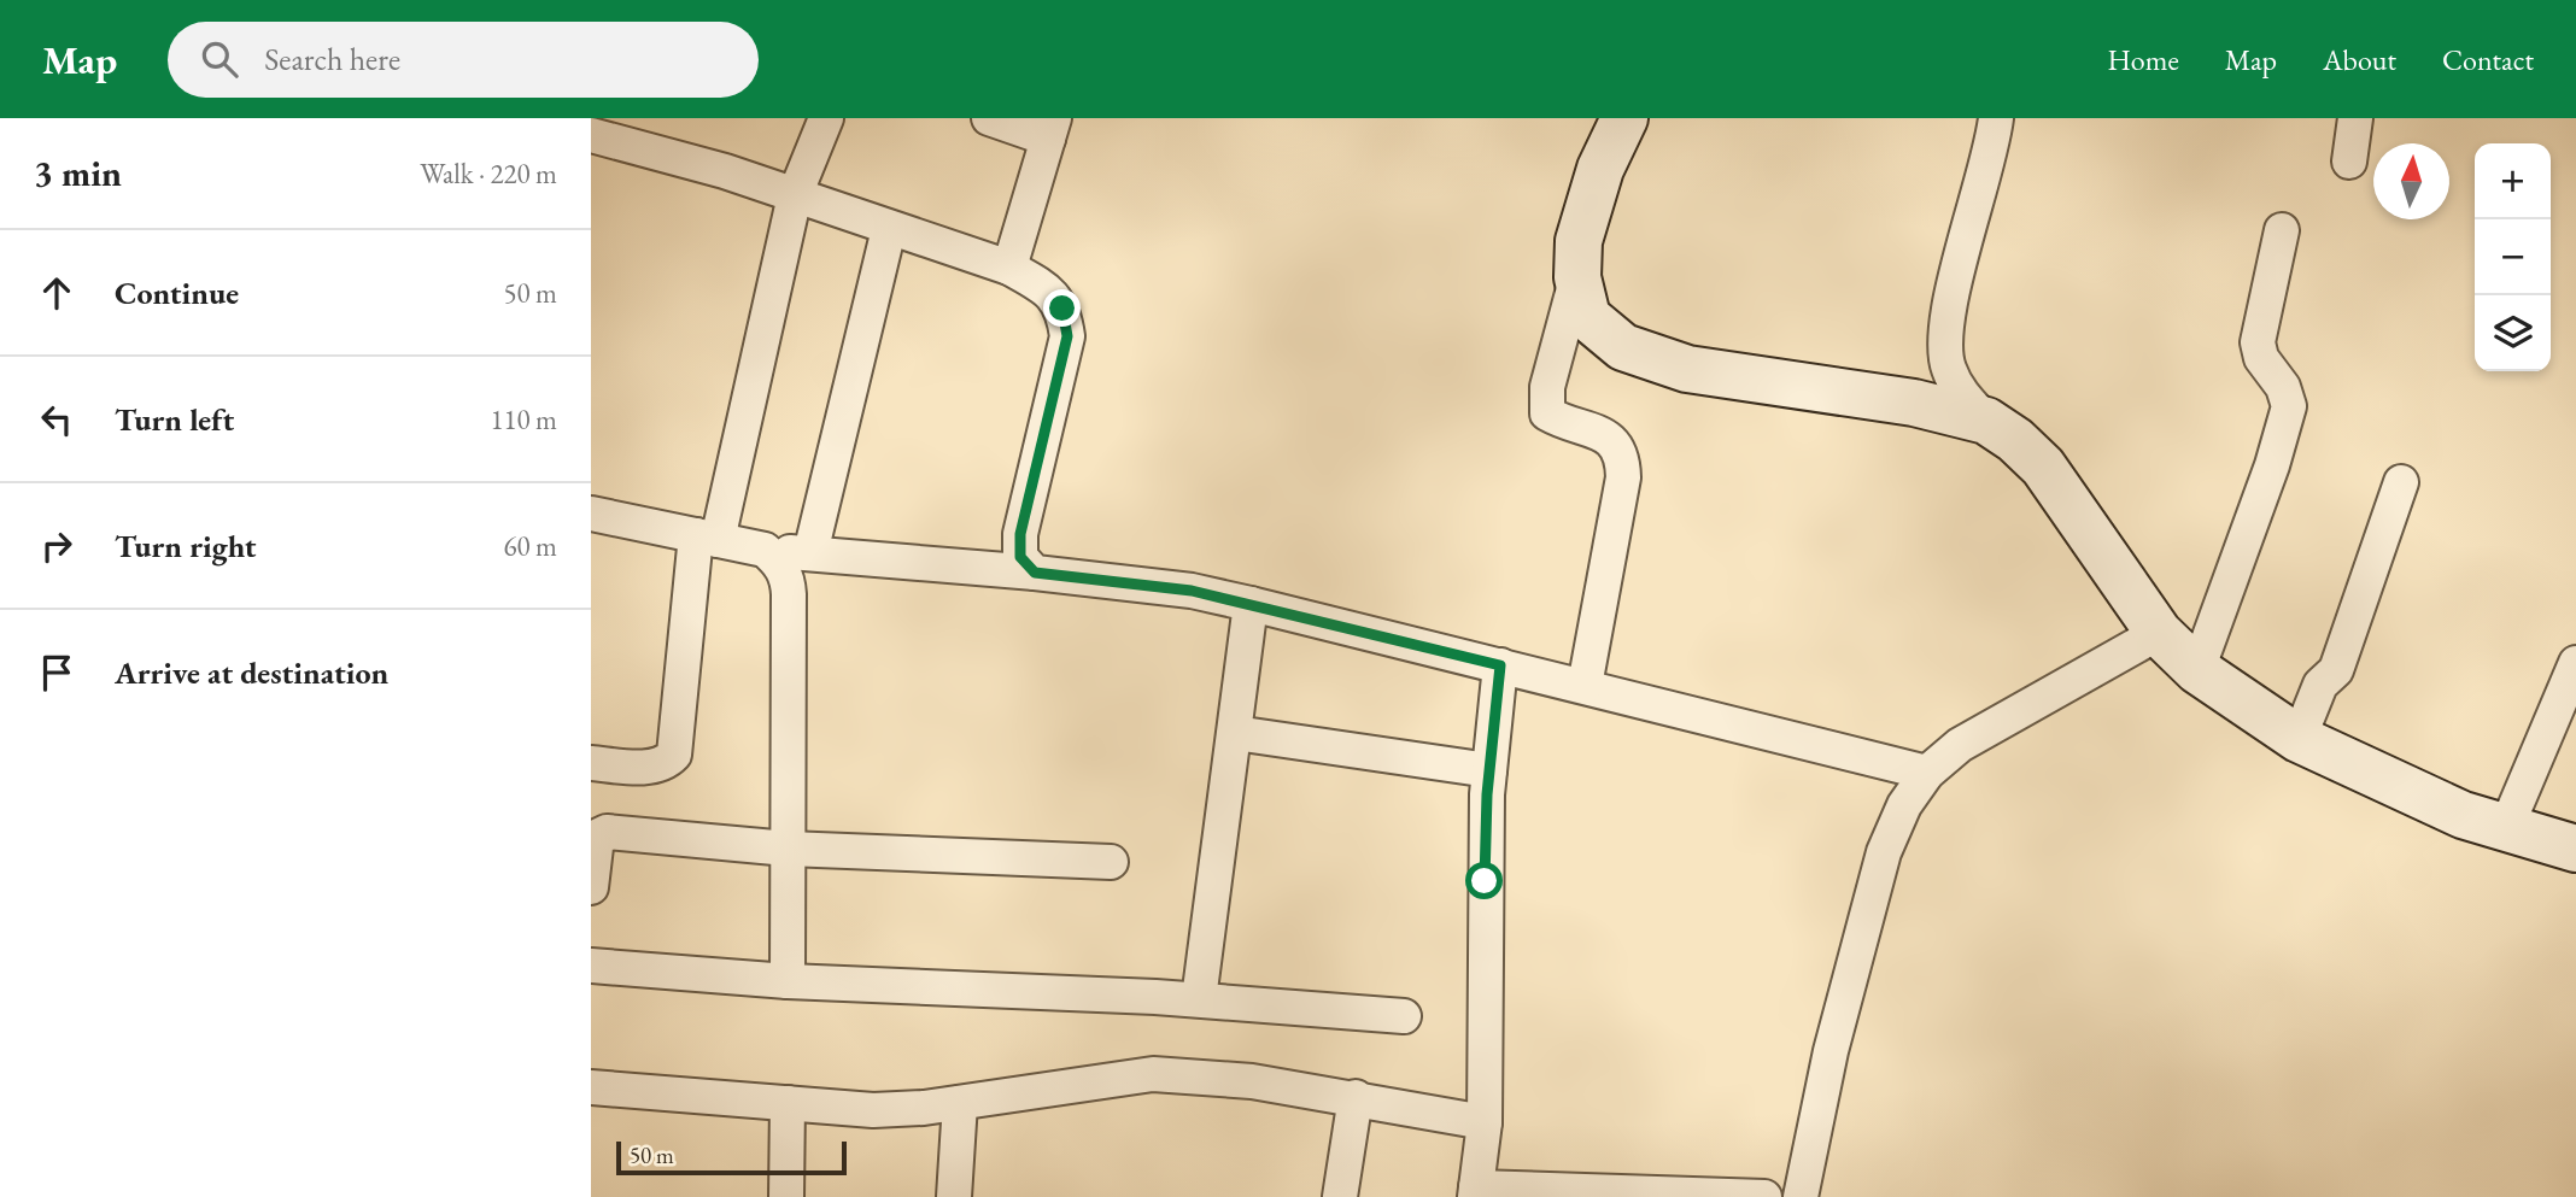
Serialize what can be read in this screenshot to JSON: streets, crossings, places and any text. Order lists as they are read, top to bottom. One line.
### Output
{"scale_bar":"50 m","north":"top","page":{"header":"Map","search":"Search here","nav":["Home","Map","About","Contact"],"heading":["3 min","Walk · 220 m"],"map_buttons":["+","−"],"list":[["Continue","50 m"],["Turn left","110 m"],["Turn right","60 m"],"Arrive at destination"],"scale":"50 m"}}
